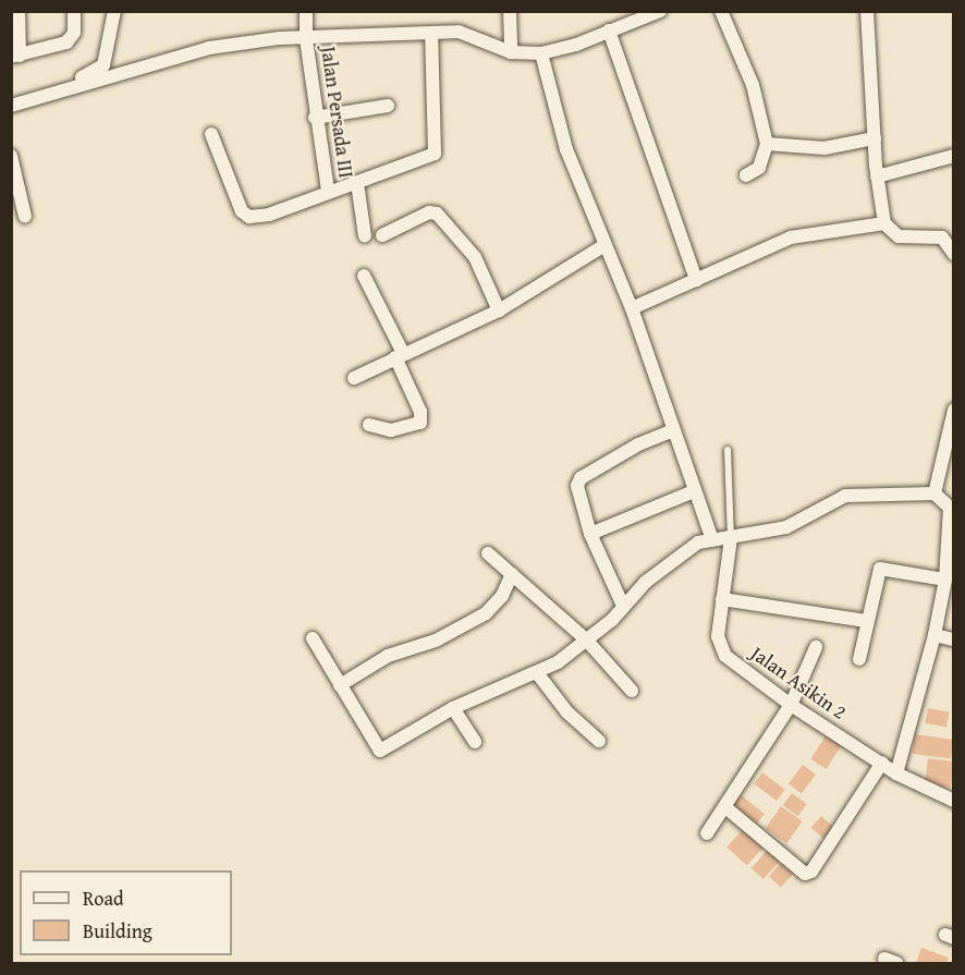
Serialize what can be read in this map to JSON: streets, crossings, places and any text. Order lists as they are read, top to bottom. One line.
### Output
{"streets":{"street":["Jalan Persada III","Jalan Asikin 2"]},"legend":["Road","Building"]}
